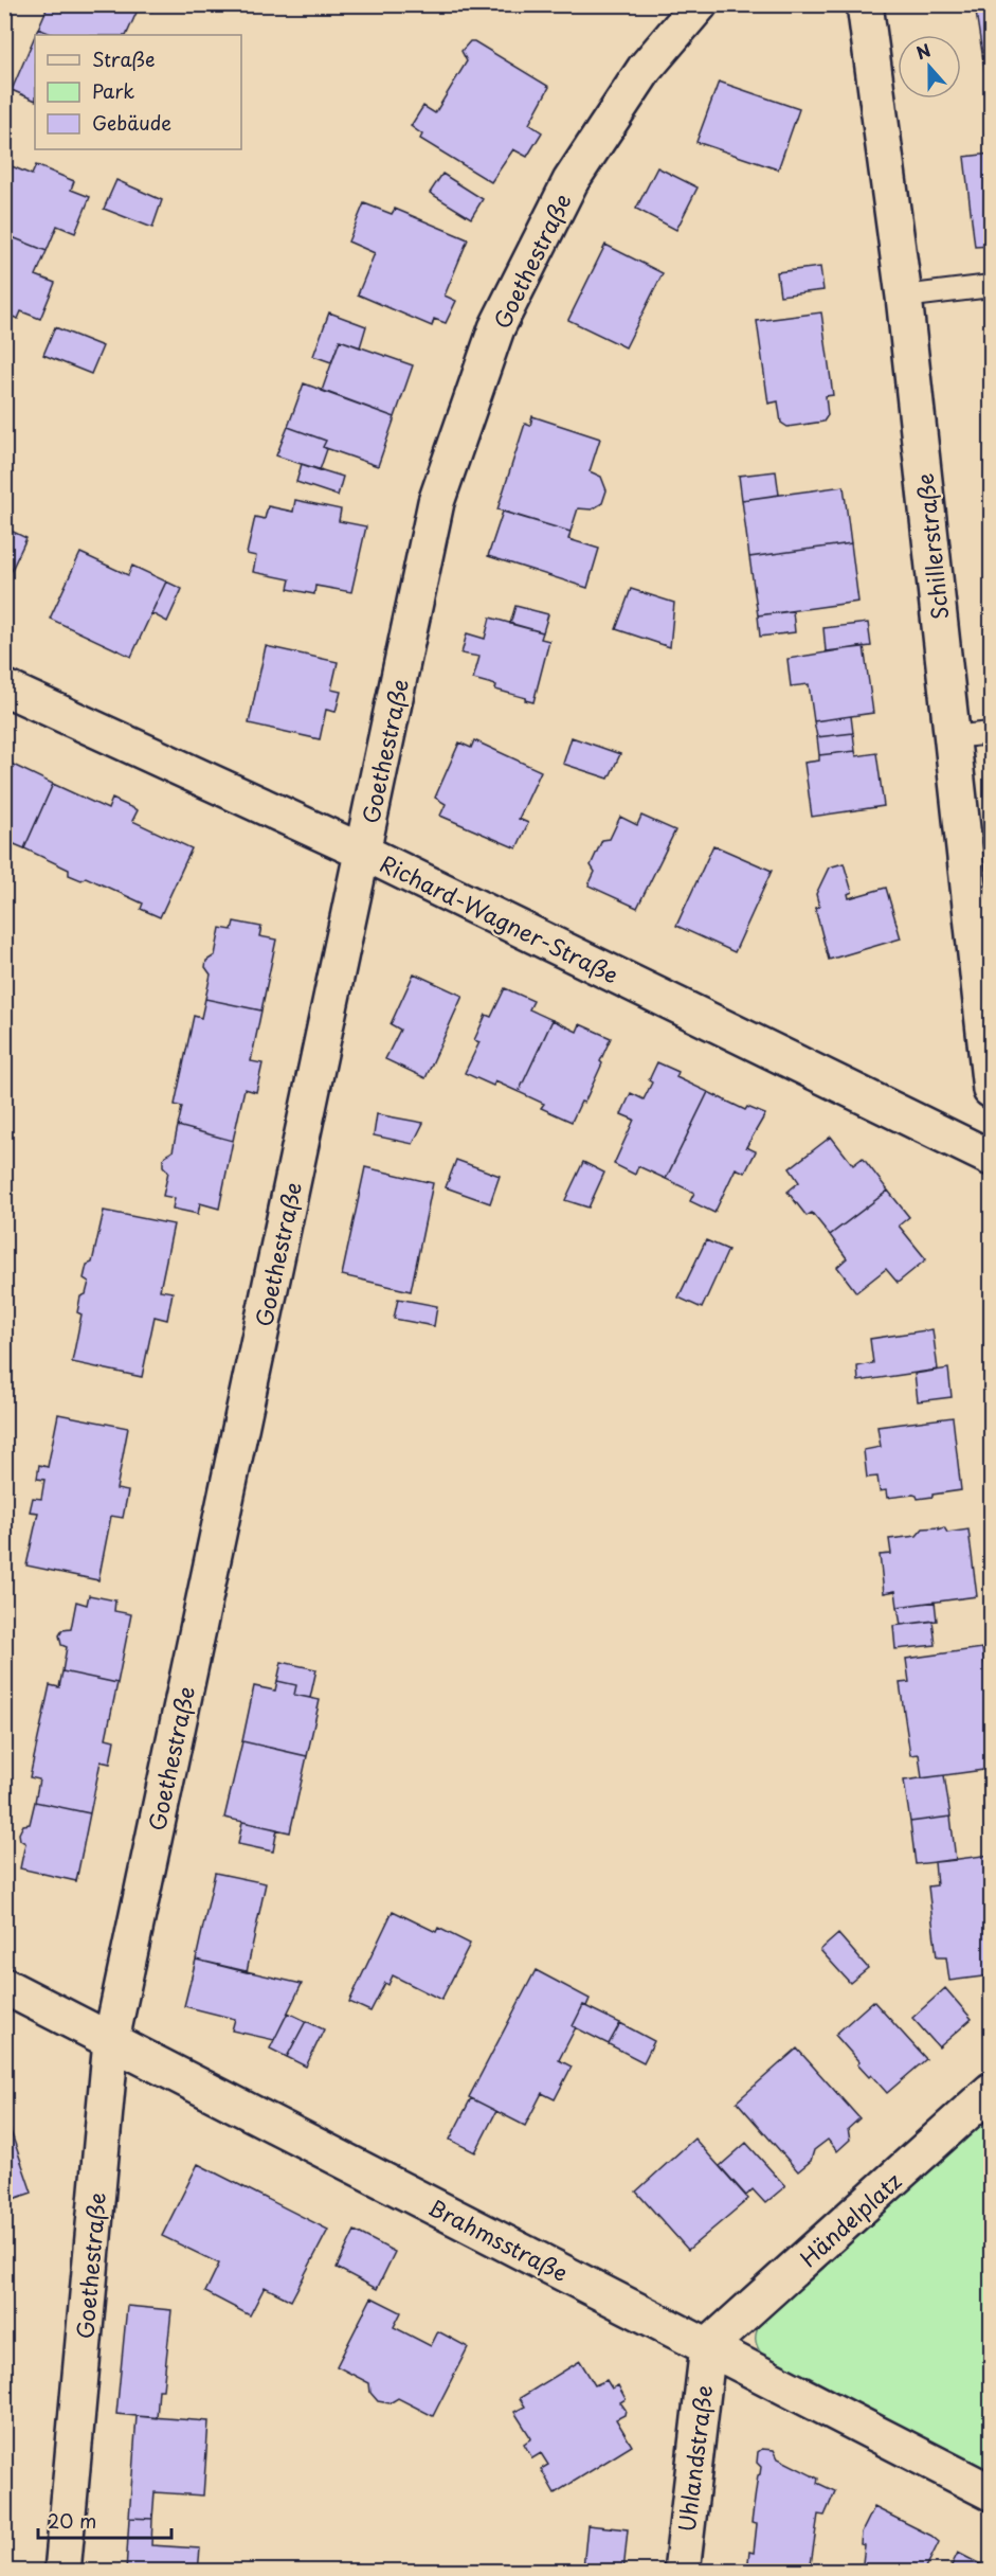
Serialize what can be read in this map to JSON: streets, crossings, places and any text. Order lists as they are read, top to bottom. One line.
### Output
{"streets":{"street":["Goethestraße","Schillerstraße","Richard-Wagner-Straße","Händelplatz","Brahmsstraße","Uhlandstraße"]},"crossings":[["Goethestraße","Richard-Wagner-Straße"],["Goethestraße","Brahmsstraße"],["Händelplatz","Brahmsstraße"],["Händelplatz","Uhlandstraße"],["Brahmsstraße","Uhlandstraße"]],"legend":["Straße","Park","Gebäude"],"scale_bar":"20 m","north":"top"}
